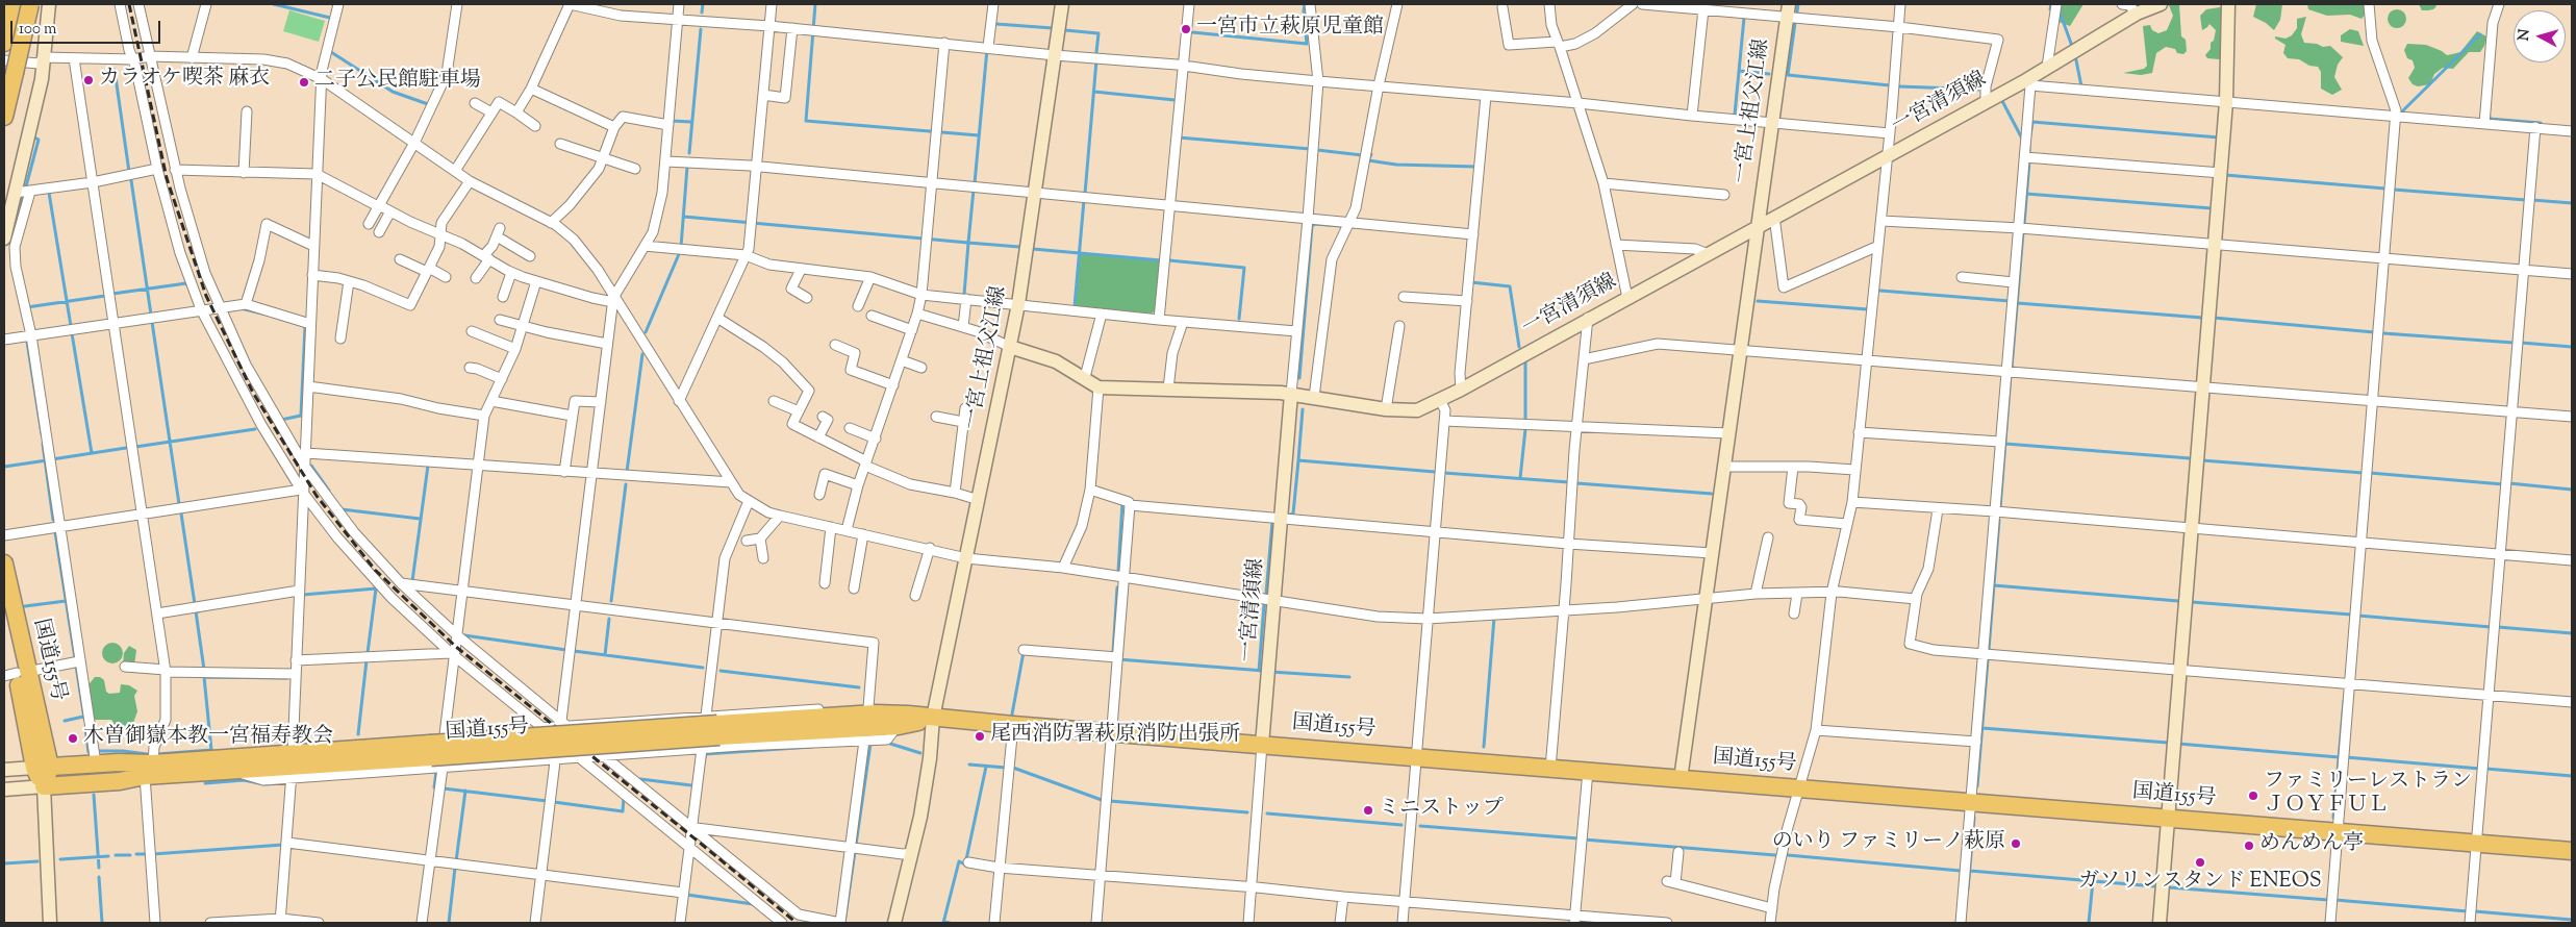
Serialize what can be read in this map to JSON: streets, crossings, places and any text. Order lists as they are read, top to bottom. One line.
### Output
{"streets":{"highway":["国道155号"],"main road":["一宮清須線","一宮上祖父江線"]},"crossings":[["一宮清須線","一宮上祖父江線"],["一宮清須線","国道155号"],["一宮上祖父江線","国道155号"]],"places":["一宮市立萩原児童館","カラオケ喫茶 麻衣","二子公民館駐車場","尾西消防署萩原消防出張所","木曽御嶽本教一宮福寿教会","ファミリーレストラン ＪＯＹＦＵＬ","ミニストップ","のいり ファミリーノ萩原","めんめん亭","ガソリンスタンド ENEOS"],"scale_bar":"100 m","north":"left"}
